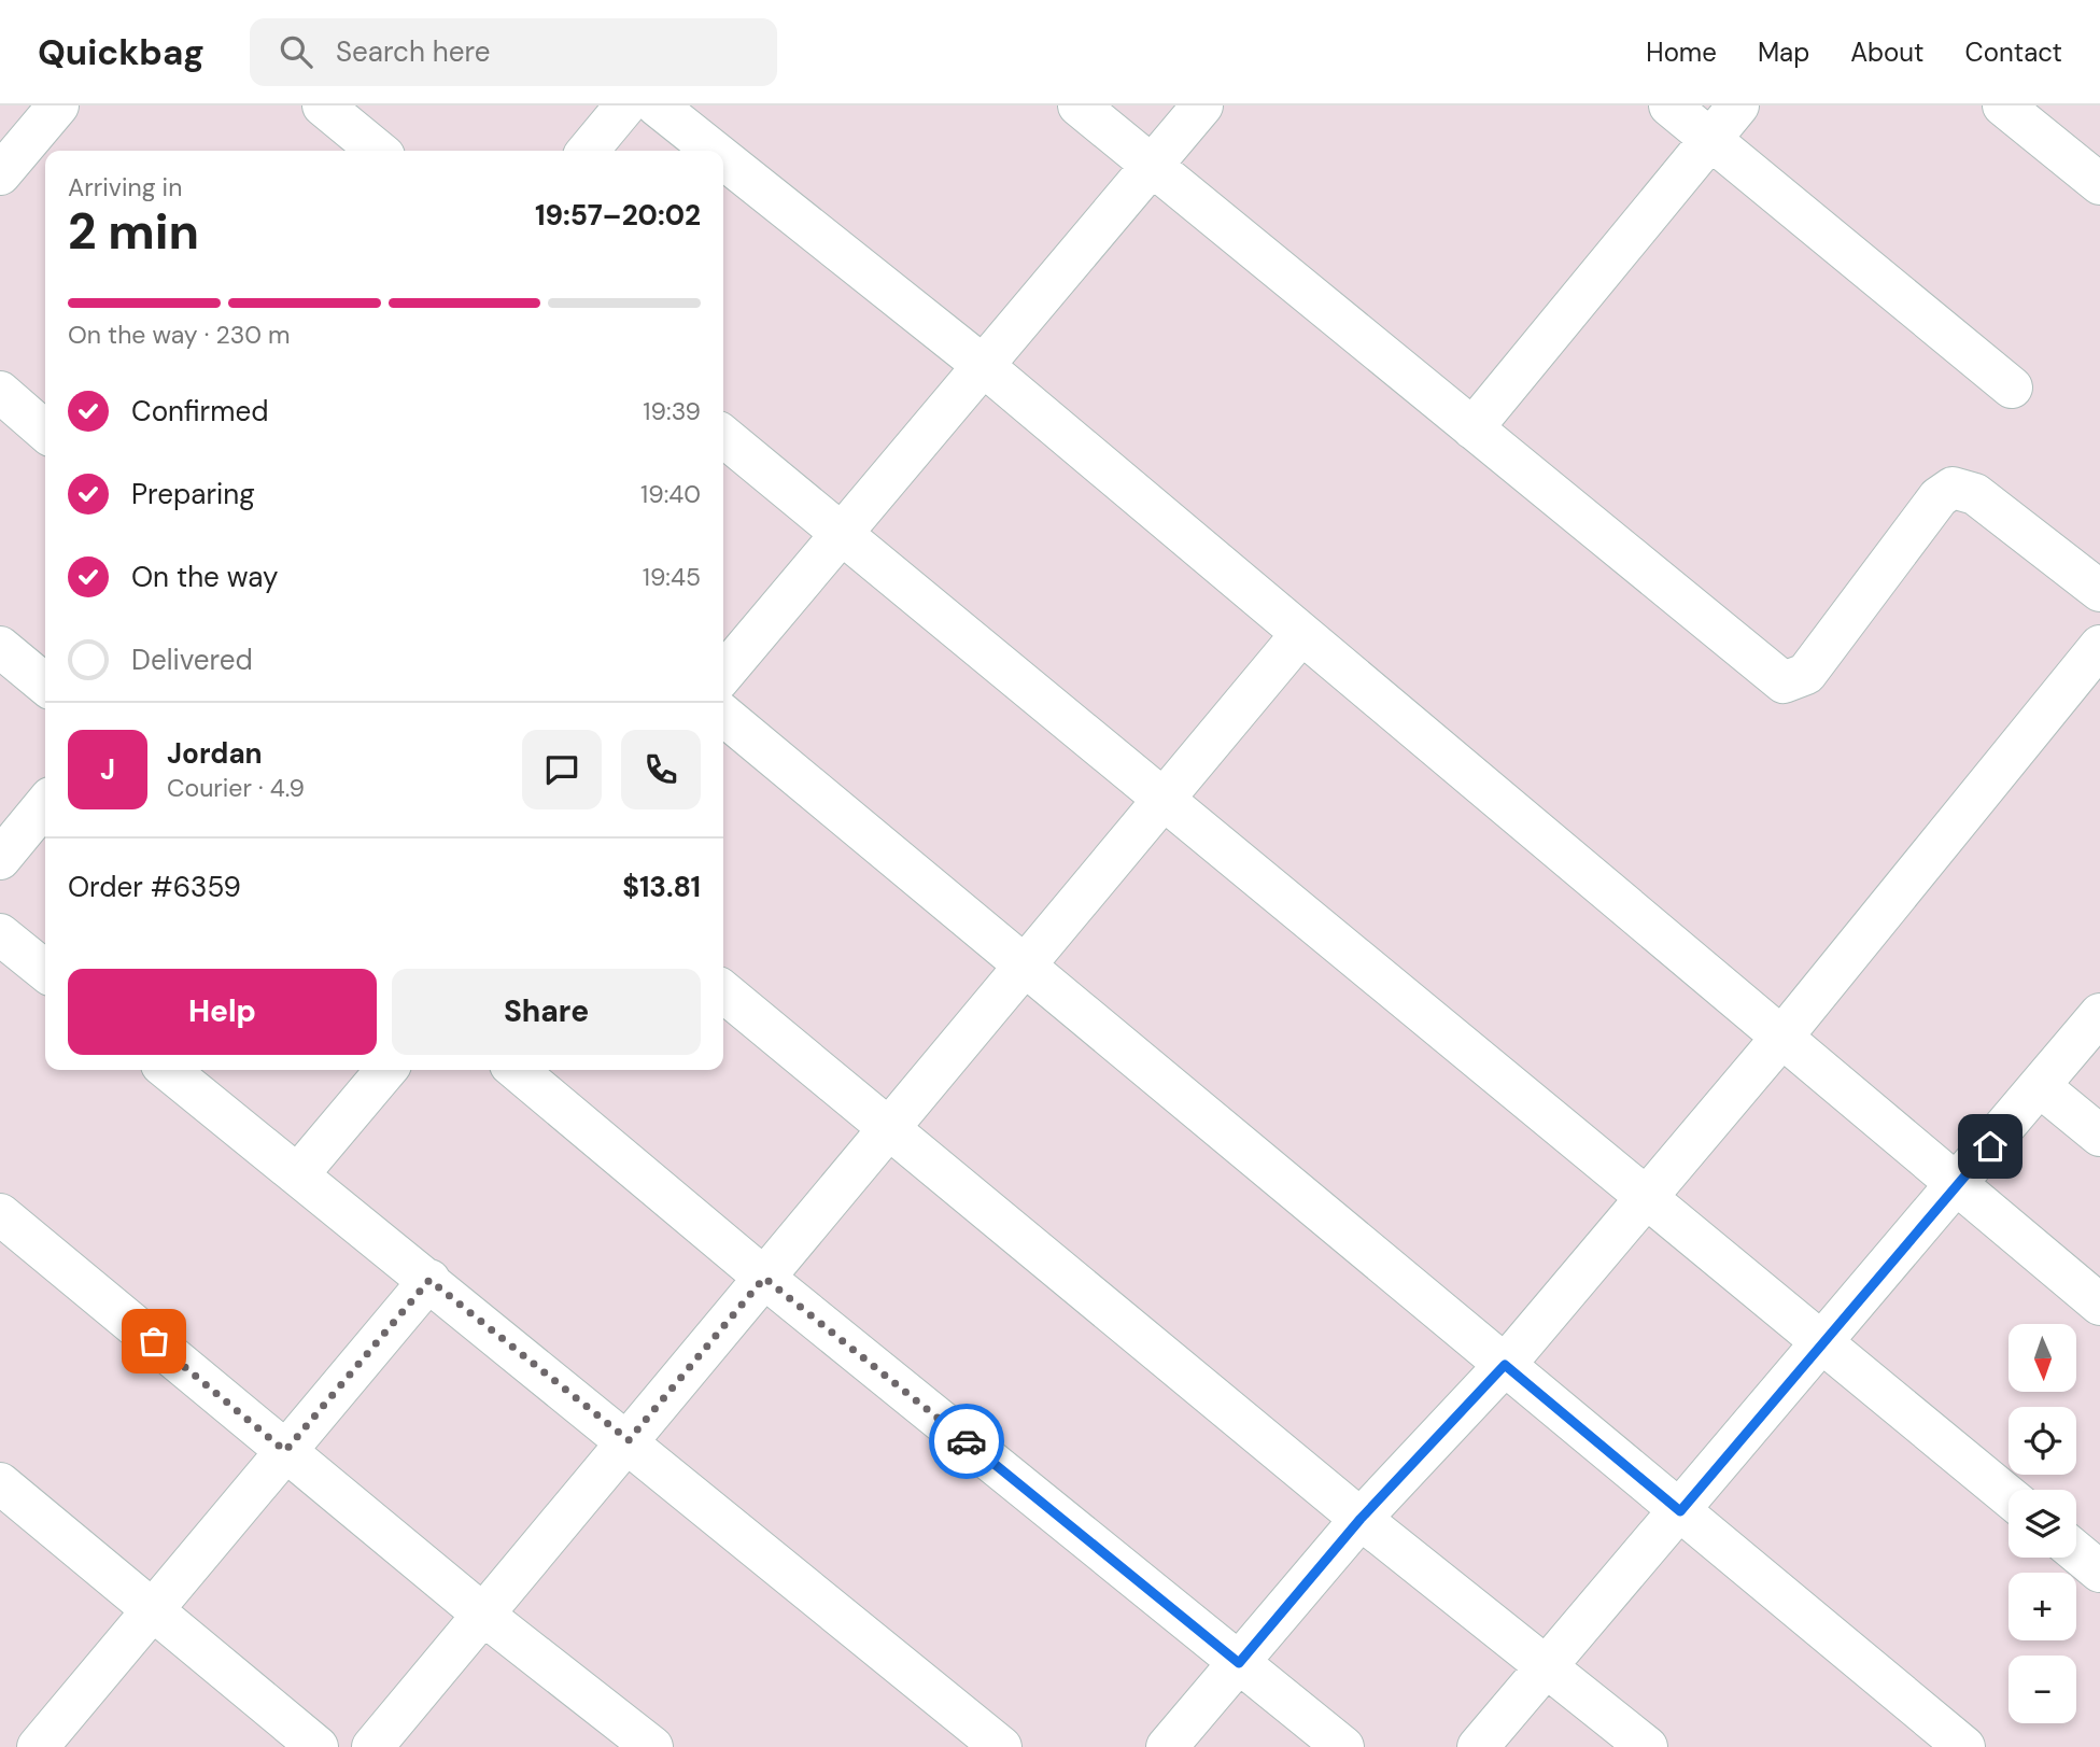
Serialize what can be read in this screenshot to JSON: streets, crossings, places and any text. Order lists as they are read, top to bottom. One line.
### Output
{"north":"bottom","page":{"header":"Quickbag","search":"Search here","nav":["Home","Map","About","Contact"],"heading":["2 min","Arriving in","19:57–20:02"],"panel":["Jordan","Courier · 4.9","Order #6359","$13.81"],"bar":"On the way · 230 m","list":[["Confirmed","19:39"],["Preparing","19:40"],["On the way","19:45"],"Delivered"],"round":"J","buttons":["Help","Share"],"map_buttons":["+","−"]}}
